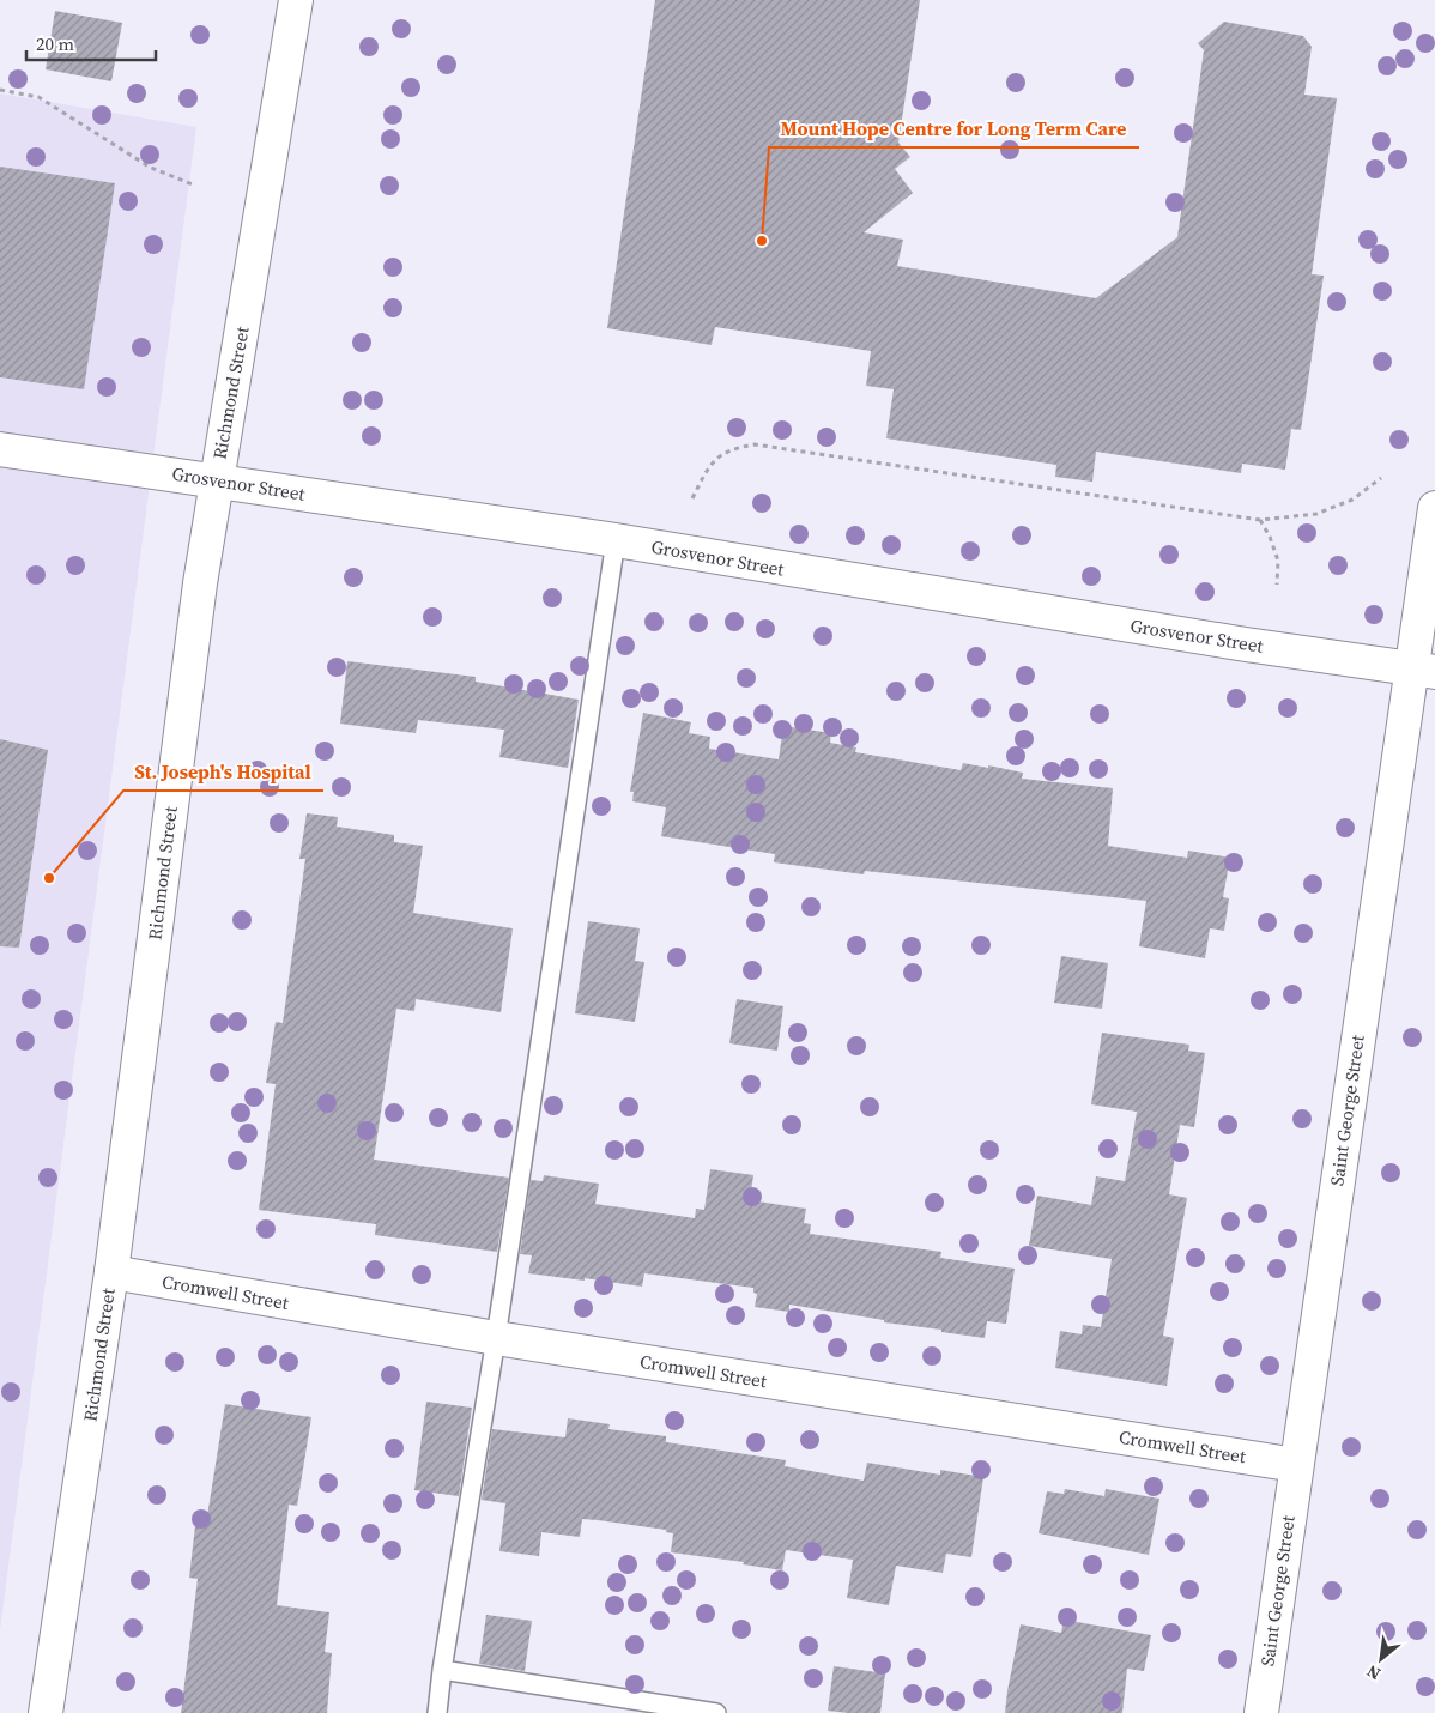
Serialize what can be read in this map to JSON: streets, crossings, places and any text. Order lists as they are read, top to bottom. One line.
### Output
{"streets":{"street":["Richmond Street","Grosvenor Street","Saint George Street","Cromwell Street"]},"crossings":[["Richmond Street","Grosvenor Street"],["Richmond Street","Cromwell Street"],["Grosvenor Street","Saint George Street"],["Saint George Street","Cromwell Street"]],"places":["Mount Hope Centre for Long Term Care","St. Joseph's Hospital"],"scale_bar":"20 m","north":"bottom left"}
